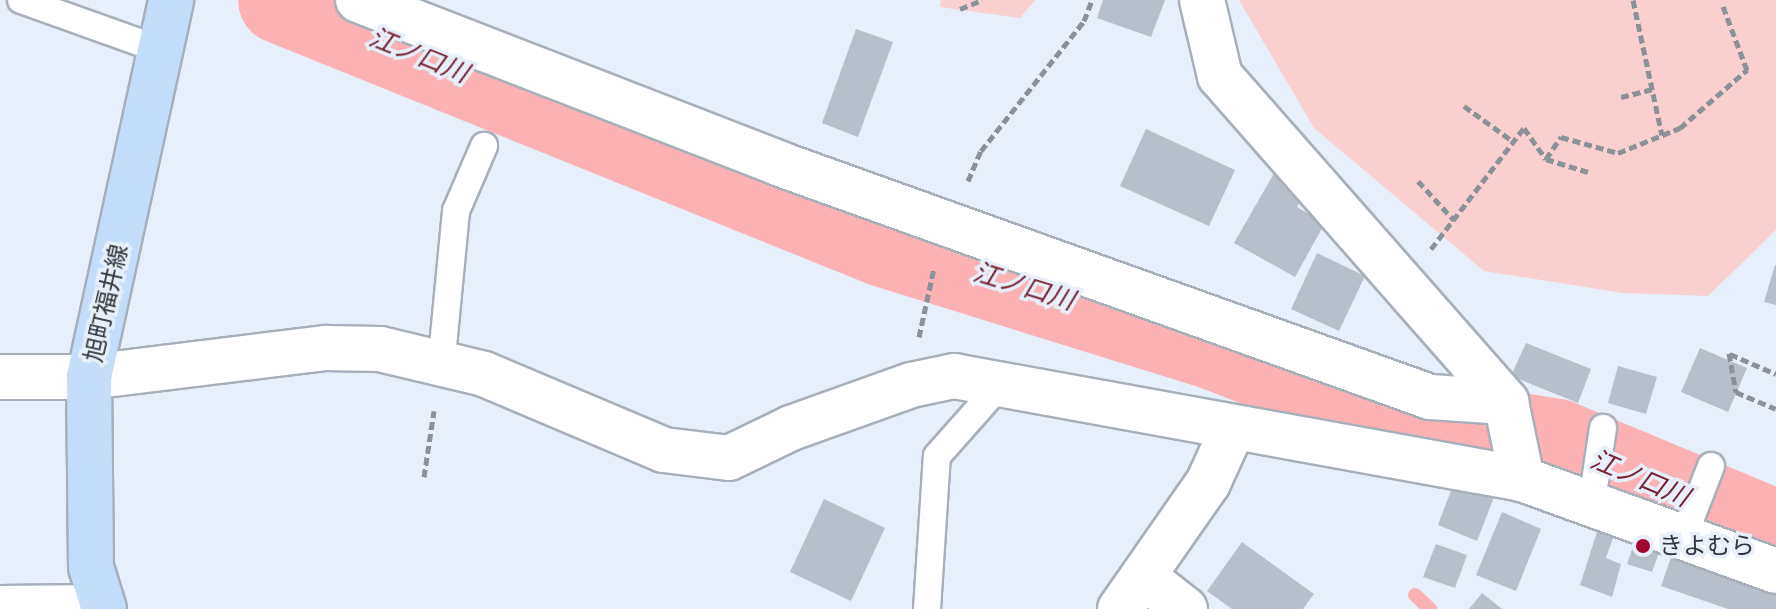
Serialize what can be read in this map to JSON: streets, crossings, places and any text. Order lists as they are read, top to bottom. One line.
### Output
{"streets":{"street":["旭町福井線"]},"water":["江ノ口川"],"places":["きよむら"]}
